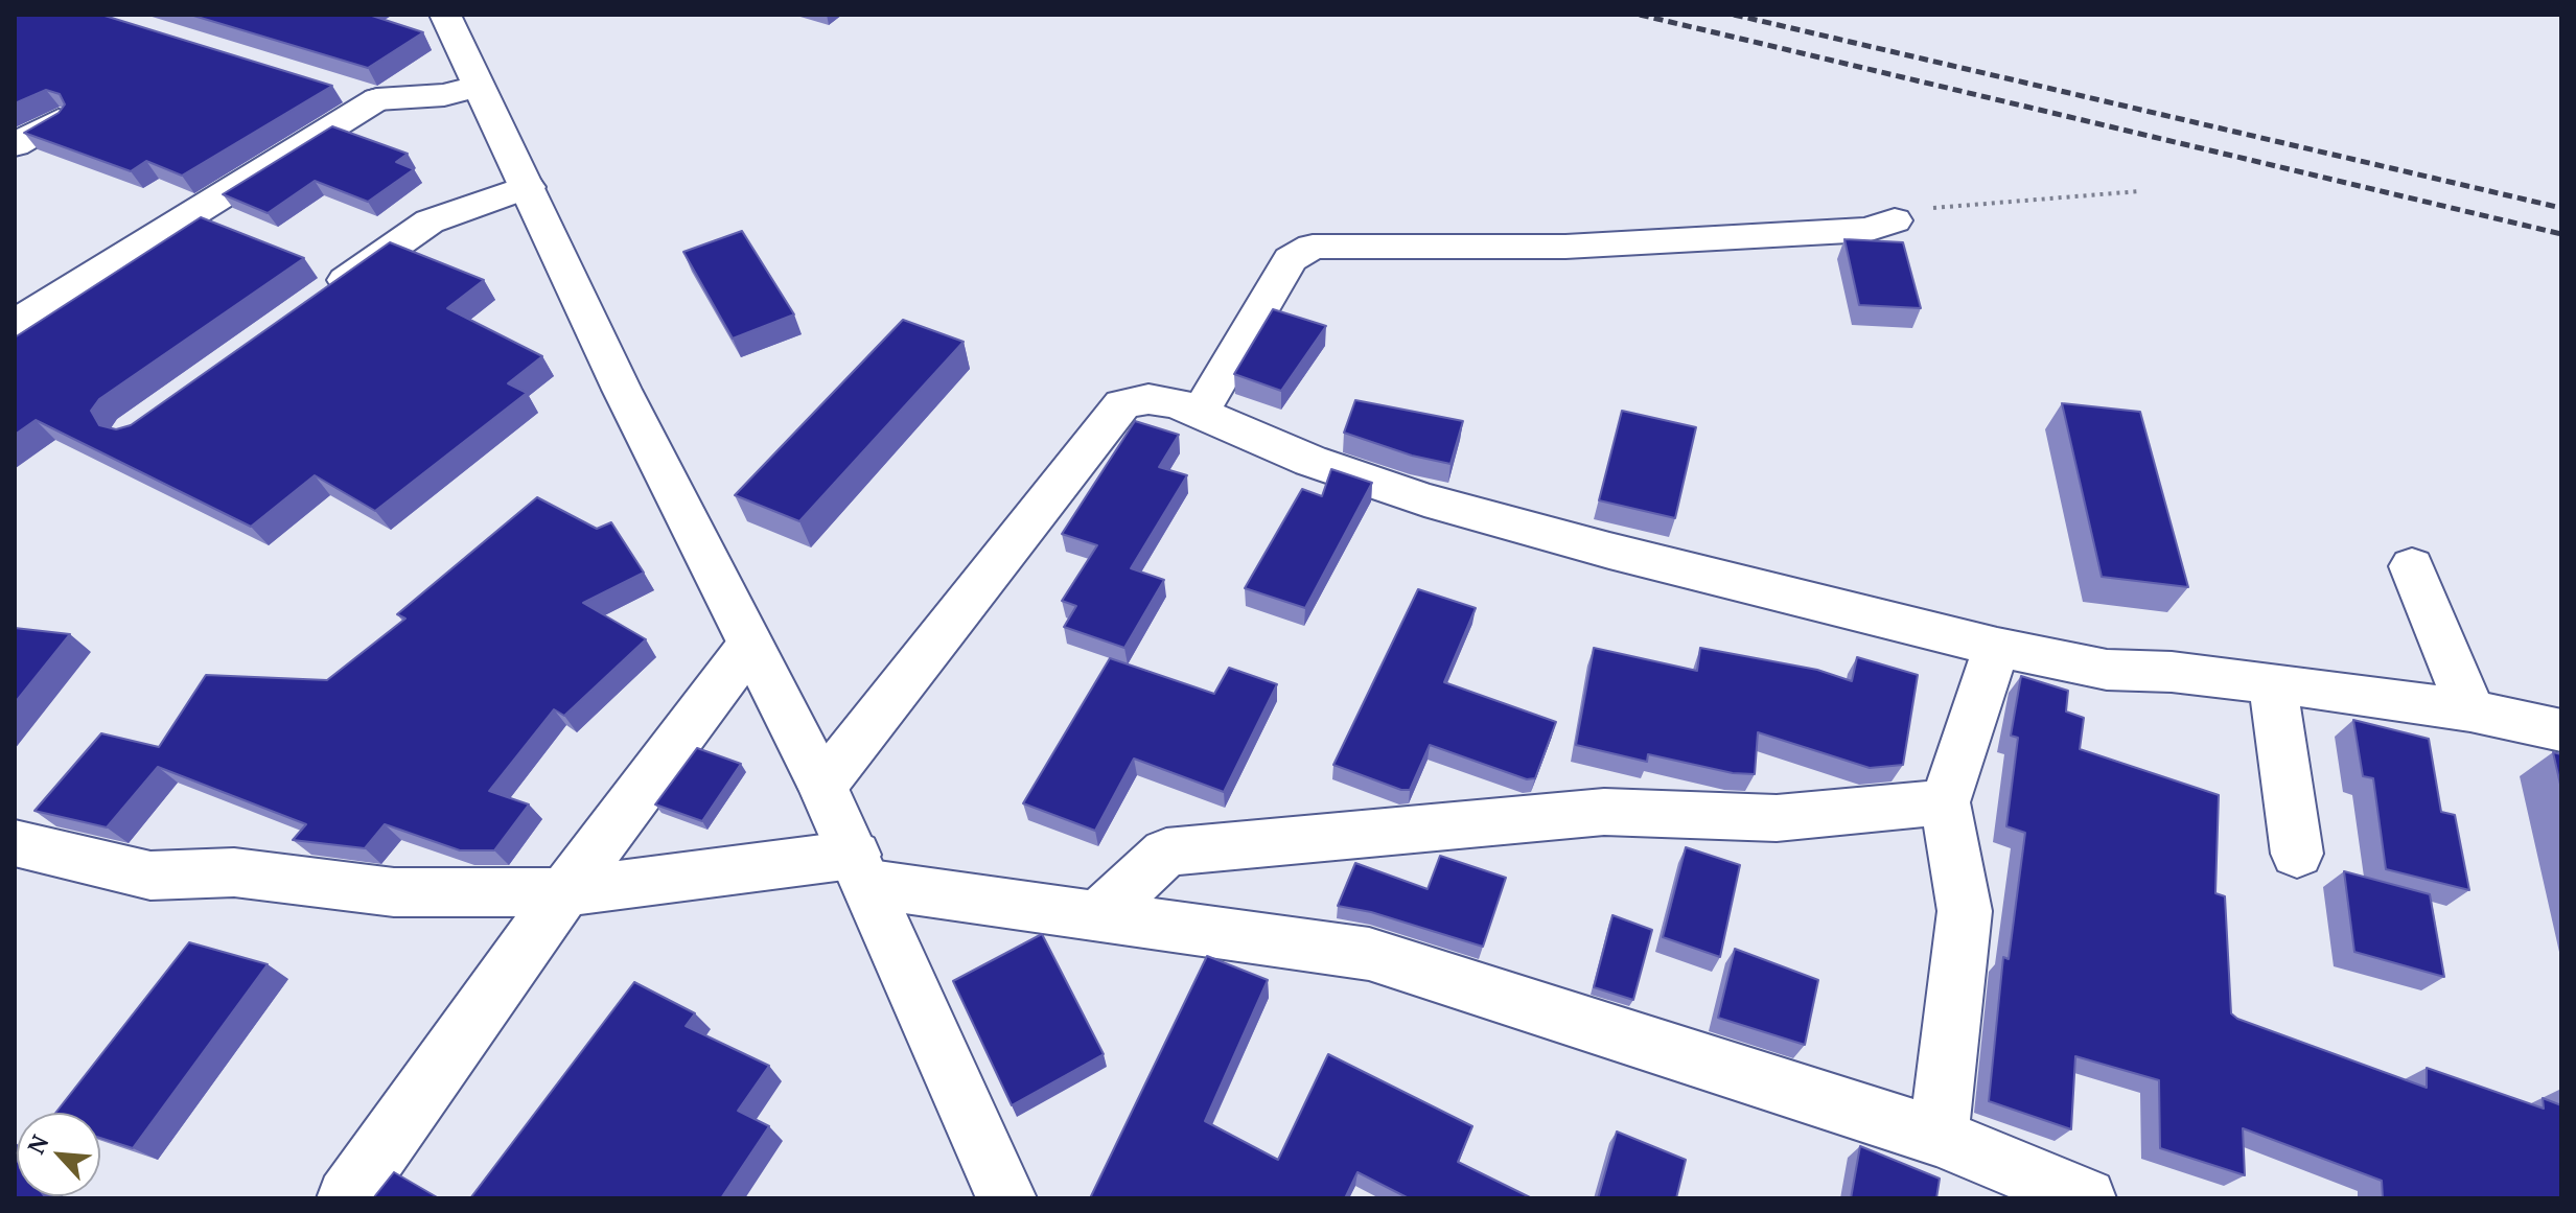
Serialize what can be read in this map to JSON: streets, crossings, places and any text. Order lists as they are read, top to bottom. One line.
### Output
{"north":"top left"}
